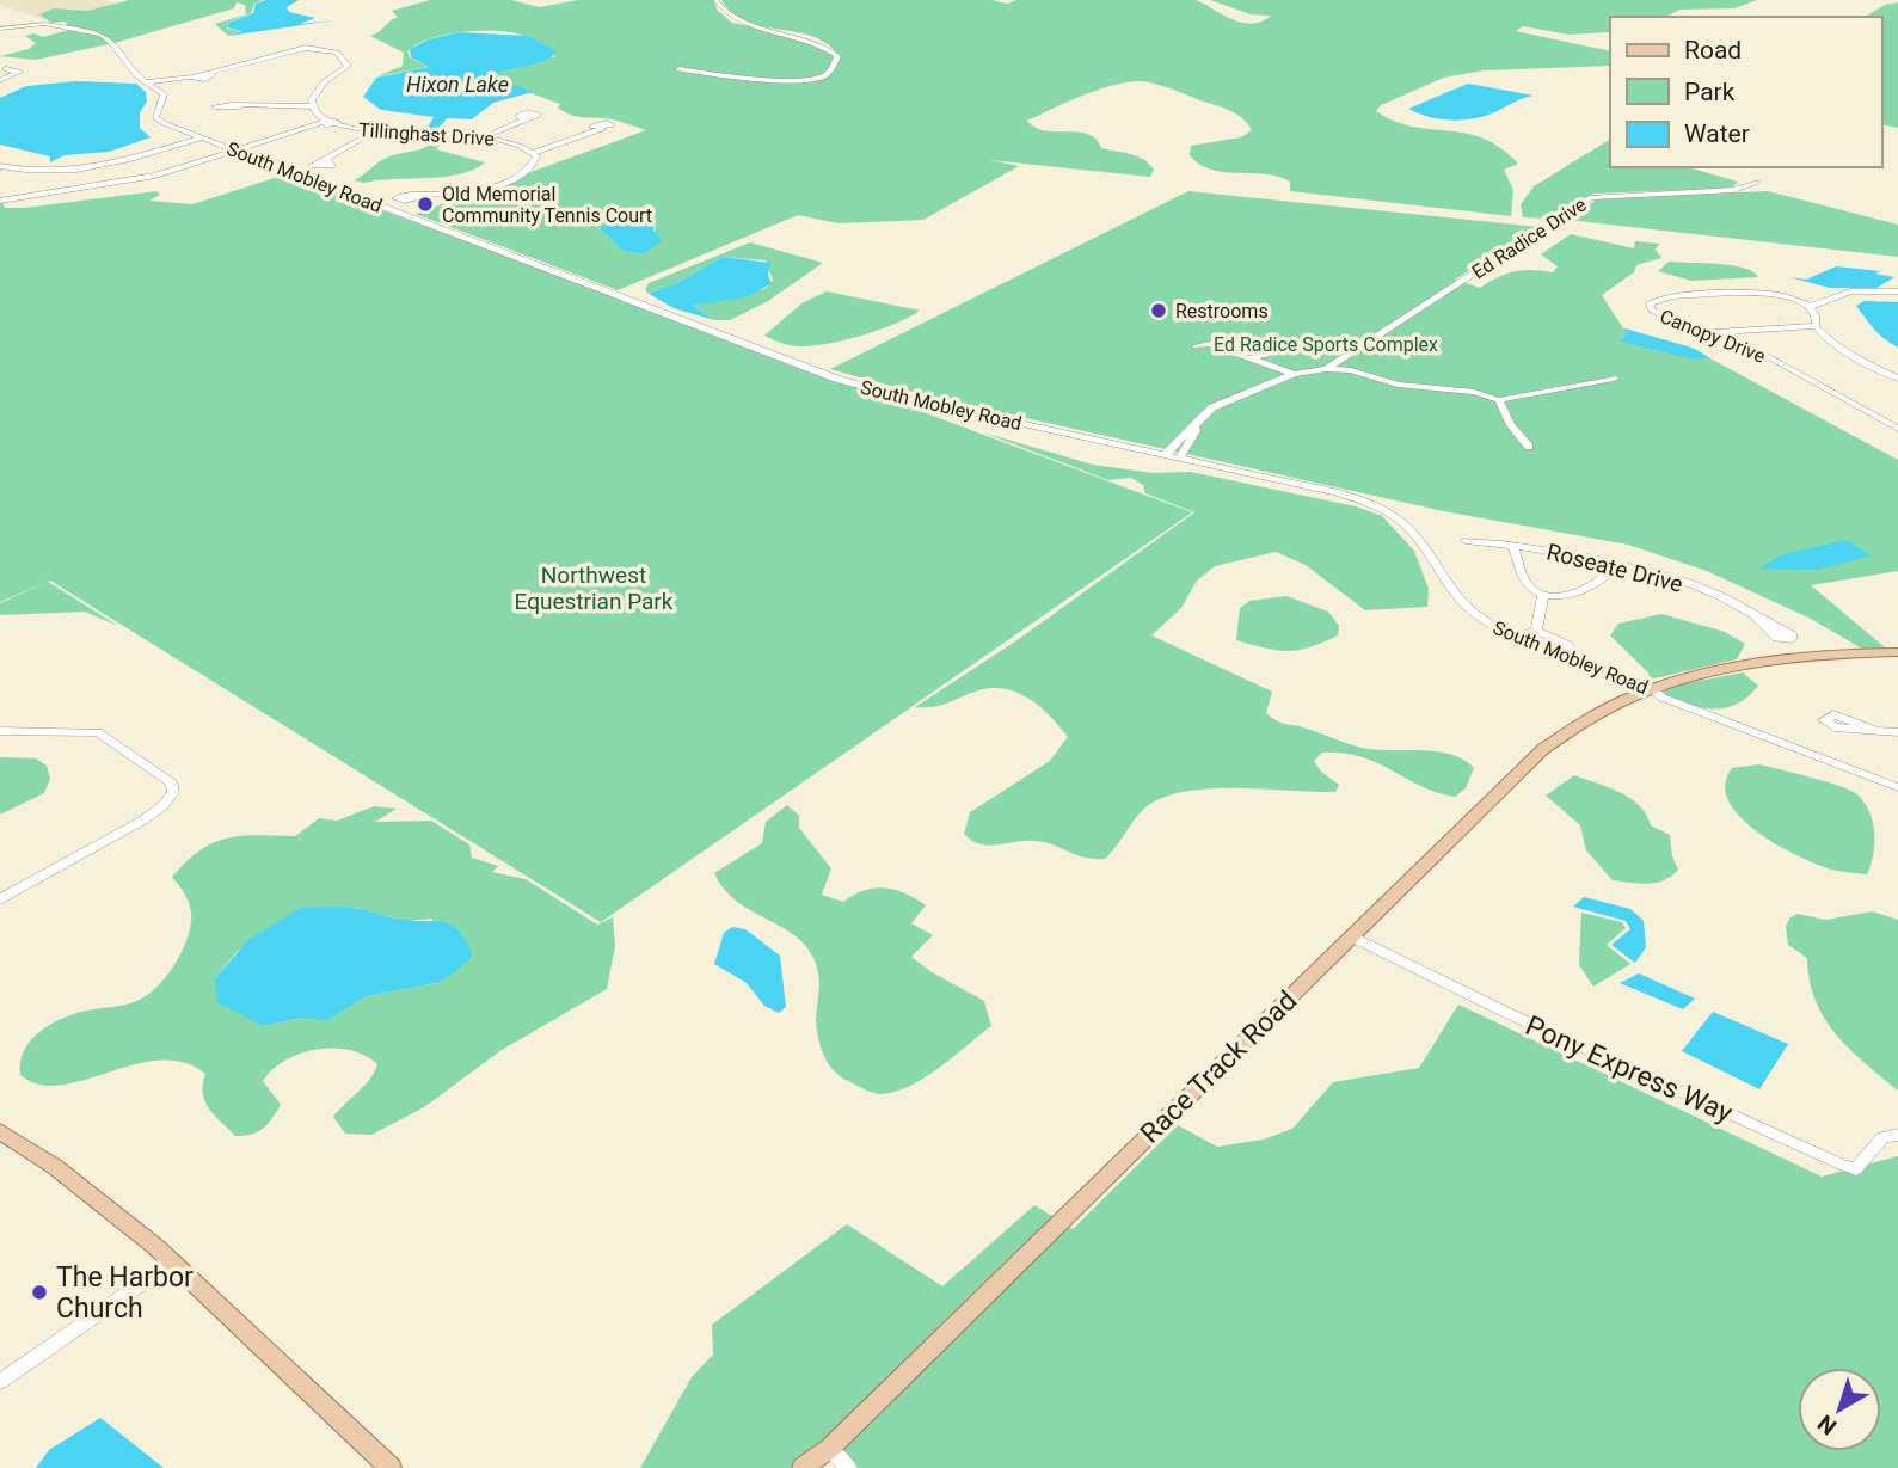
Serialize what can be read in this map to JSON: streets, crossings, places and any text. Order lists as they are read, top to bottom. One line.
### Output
{"streets":{"main road":["Race Track Road"],"street":["Tillinghast Drive","South Mobley Road","Ed Radice Drive","Canopy Drive","Roseate Drive","Pony Express Way"]},"crossings":[["South Mobley Road","Ed Radice Drive"],["South Mobley Road","Race Track Road"],["Race Track Road","Pony Express Way"]],"water":["Hixon Lake"],"parks":["Ed Radice Sports Complex","Northwest Equestrian Park"],"places":["Old Memorial Community Tennis Court","Restrooms","The Harbor Church"],"legend":["Road","Park","Water"],"north":"bottom left"}
